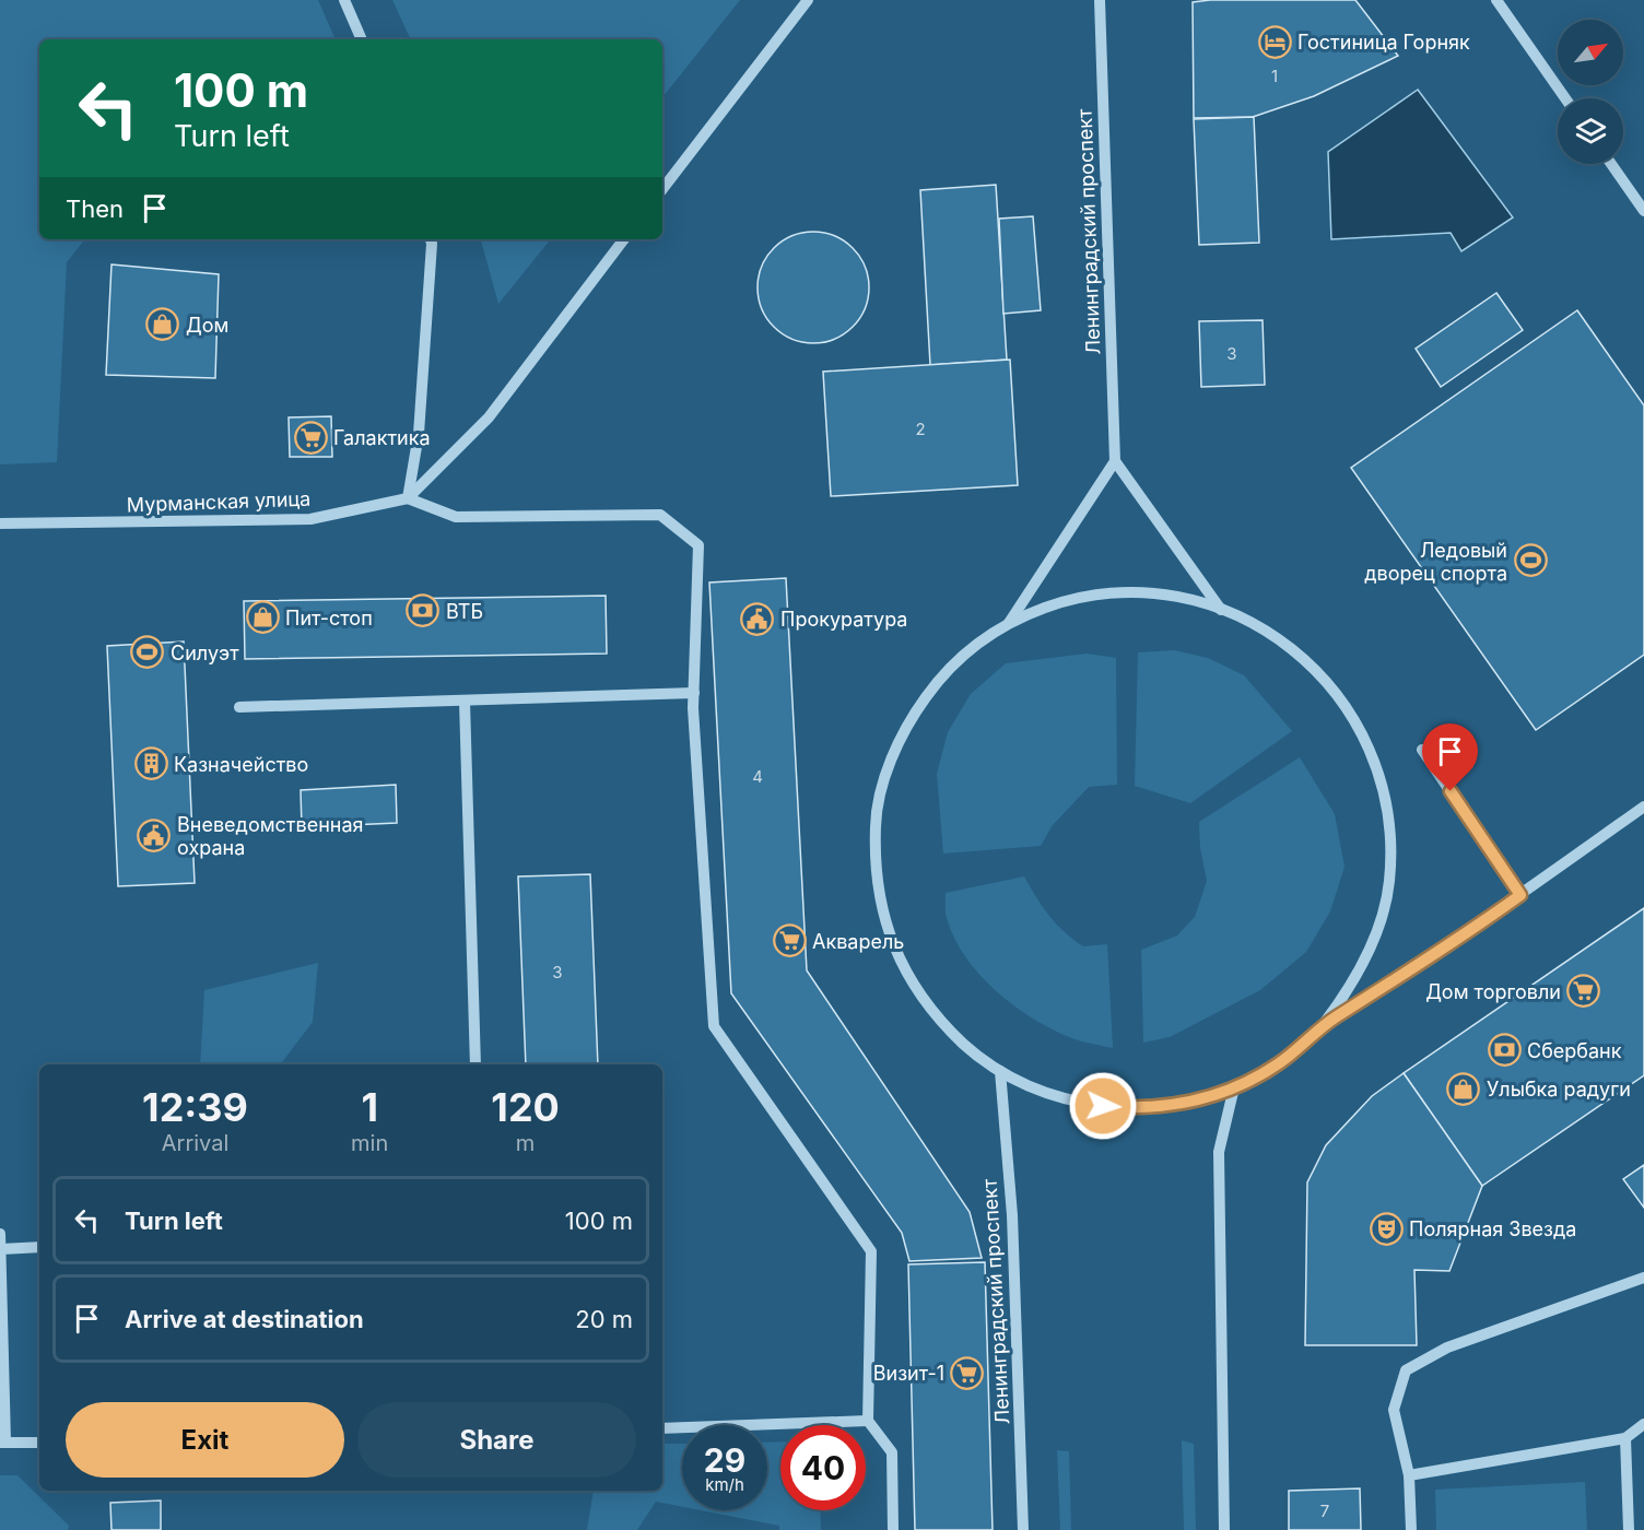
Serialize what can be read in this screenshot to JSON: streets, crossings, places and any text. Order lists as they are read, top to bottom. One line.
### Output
{"streets":{"street":["Ленинградский проспект","Мурманская улица"]},"places":{"hotel":["Гостиница Горняк"],"shop":["Дом","Пит-стоп","Улыбка радуги"],"supermarket":["Галактика","Акварель","Дом торговли","Визит-1"],"sports":["Ледовый дворец спорта","Силуэт"],"bank":["ВТБ","Сбербанк"],"public building":["Прокуратура","Вневедомственная охрана"],"building":["Казначейство"],"theatre":["Полярная Звезда"]},"house_numbers":["1","3","2","4","3","7"],"north":"top right","page":{"turn":["100 m","Turn left"],"then":"Then","eta":["12:39","Arrival","1","min","120","m"],"list":[{"name":"Turn left","value":"100 m"},{"name":"Arrive at destination","value":"20 m"}],"buttons":["Exit","Share"],"speed":"29 km/h","limit":"40"}}
